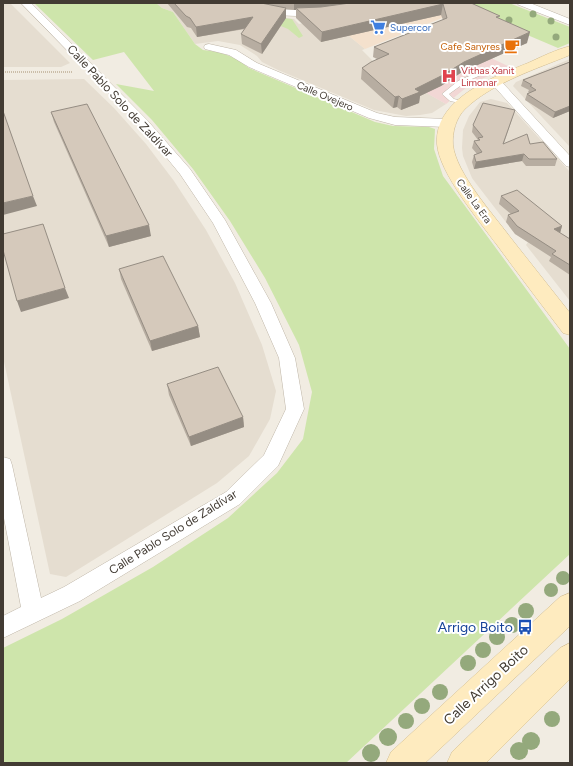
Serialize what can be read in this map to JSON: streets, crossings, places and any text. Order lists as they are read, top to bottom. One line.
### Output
{"streets":{"main road":["Calle La Era","Calle Arrigo Boito"],"street":["Calle Ovejero","Calle Pablo Solo de Zaldívar"]},"crossings":[["Calle Ovejero","Calle La Era"]],"places":{"supermarket":["Supercor"],"cafe":["Cafe Sanyres"],"hospital":["Vithas Xanit Limonar"],"bus stop":["Arrigo Boito"]}}
